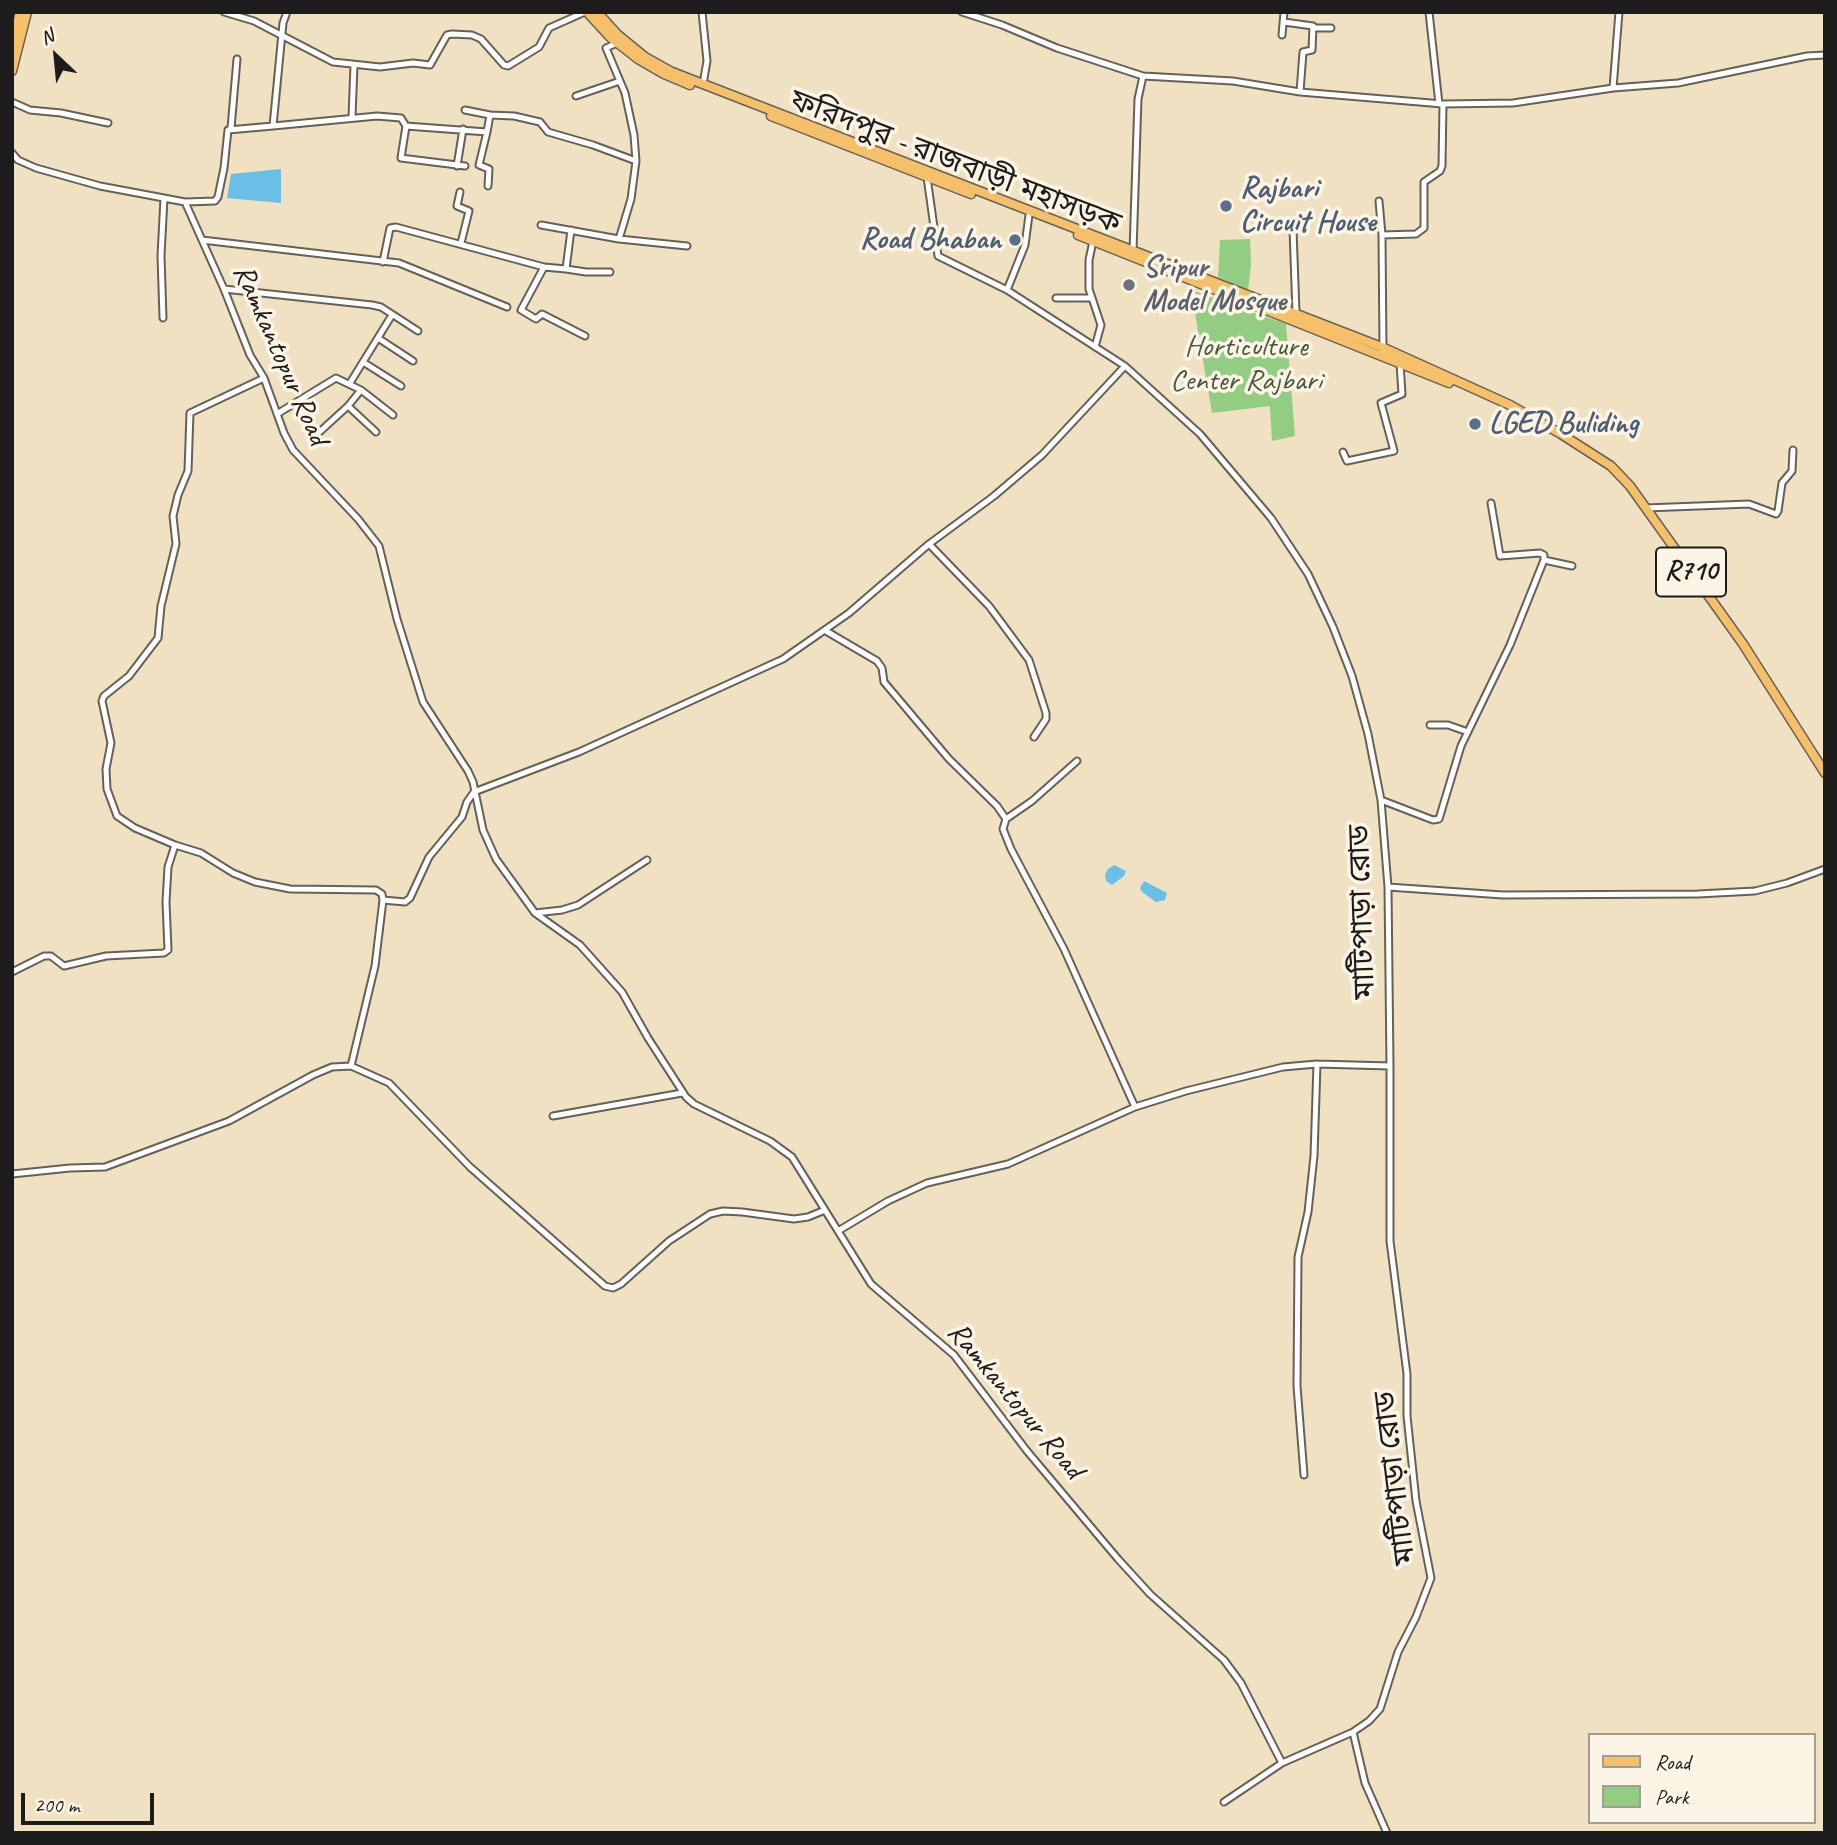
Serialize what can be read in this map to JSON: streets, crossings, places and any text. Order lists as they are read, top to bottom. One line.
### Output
{"streets":{"main road":["ফরিদপুর - রাজবাড়ী মহাসড়ক","R710"],"street":["Ramkantopur Road","মাটিপাড়া রোড"]},"crossings":[["ফরিদপুর - রাজবাড়ী মহাসড়ক","R710"],["ফরিদপুর - রাজবাড়ী মহাসড়ক","মাটিপাড়া রোড"],["Ramkantopur Road","মাটিপাড়া রোড"]],"parks":["Horticulture Center Rajbari"],"places":["Rajbari Circuit House","Road Bhaban","Sripur Model Mosque","LGED Buliding"],"legend":["Road","Park"],"scale_bar":"200 m","north":"top left"}
